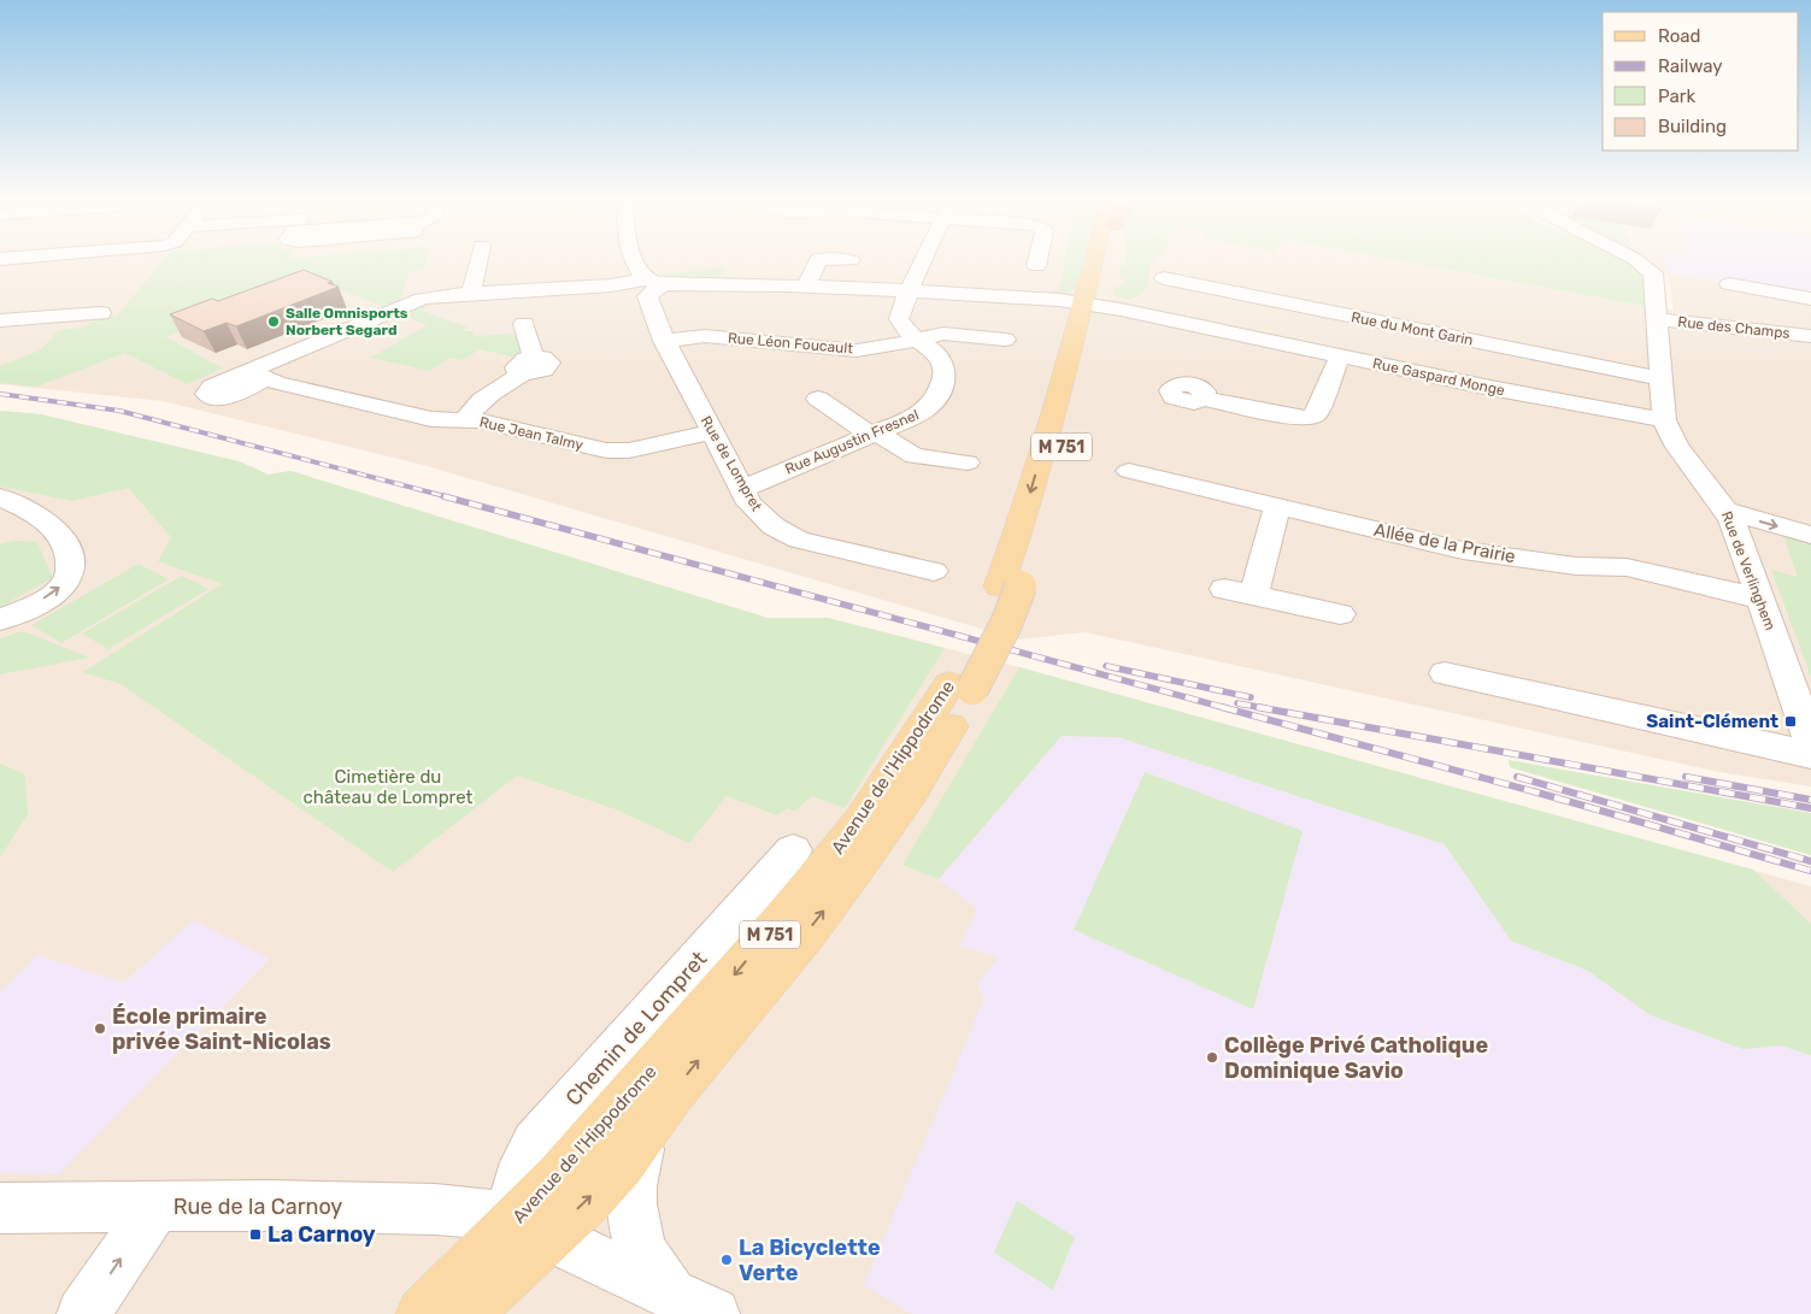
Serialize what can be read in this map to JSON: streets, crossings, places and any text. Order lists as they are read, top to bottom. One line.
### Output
{"streets":{"main road":["M 751","Avenue de l'Hippodrome"],"street":["Rue des Champs","Rue du Mont Garin","Rue Léon Foucault","Rue Gaspard Monge","Rue Jean Talmy","Rue Augustin Fresnel","Rue de Lompret","Allée de la Prairie","Rue de Verlinghem","Chemin de Lompret","Rue de la Carnoy"]},"crossings":[["Rue des Champs","Rue de Verlinghem"],["Rue du Mont Garin","Rue de Verlinghem"],["Rue Léon Foucault","Rue Augustin Fresnel"],["Rue Léon Foucault","Rue de Lompret"],["Rue Gaspard Monge","Rue Jean Talmy"],["Rue Gaspard Monge","Rue Augustin Fresnel"],["Rue Gaspard Monge","Rue de Lompret"],["Rue Gaspard Monge","Rue de Verlinghem"],["Rue Gaspard Monge","Avenue de l'Hippodrome"],["Rue Jean Talmy","Rue de Lompret"],["Rue Augustin Fresnel","Rue de Lompret"],["Allée de la Prairie","Rue de Verlinghem"],["Avenue de l'Hippodrome","Chemin de Lompret"],["Avenue de l'Hippodrome","Rue de la Carnoy"],["Chemin de Lompret","Rue de la Carnoy"]],"parks":["Cimetière du château de Lompret"],"places":{"other":["Salle Omnisports Norbert Segard","École primaire privée Saint-Nicolas","Collège Privé Catholique Dominique Savio","La Bicyclette Verte"],"transit":["Saint-Clément","La Carnoy"]},"legend":["Road","Railway","Park","Building"]}
